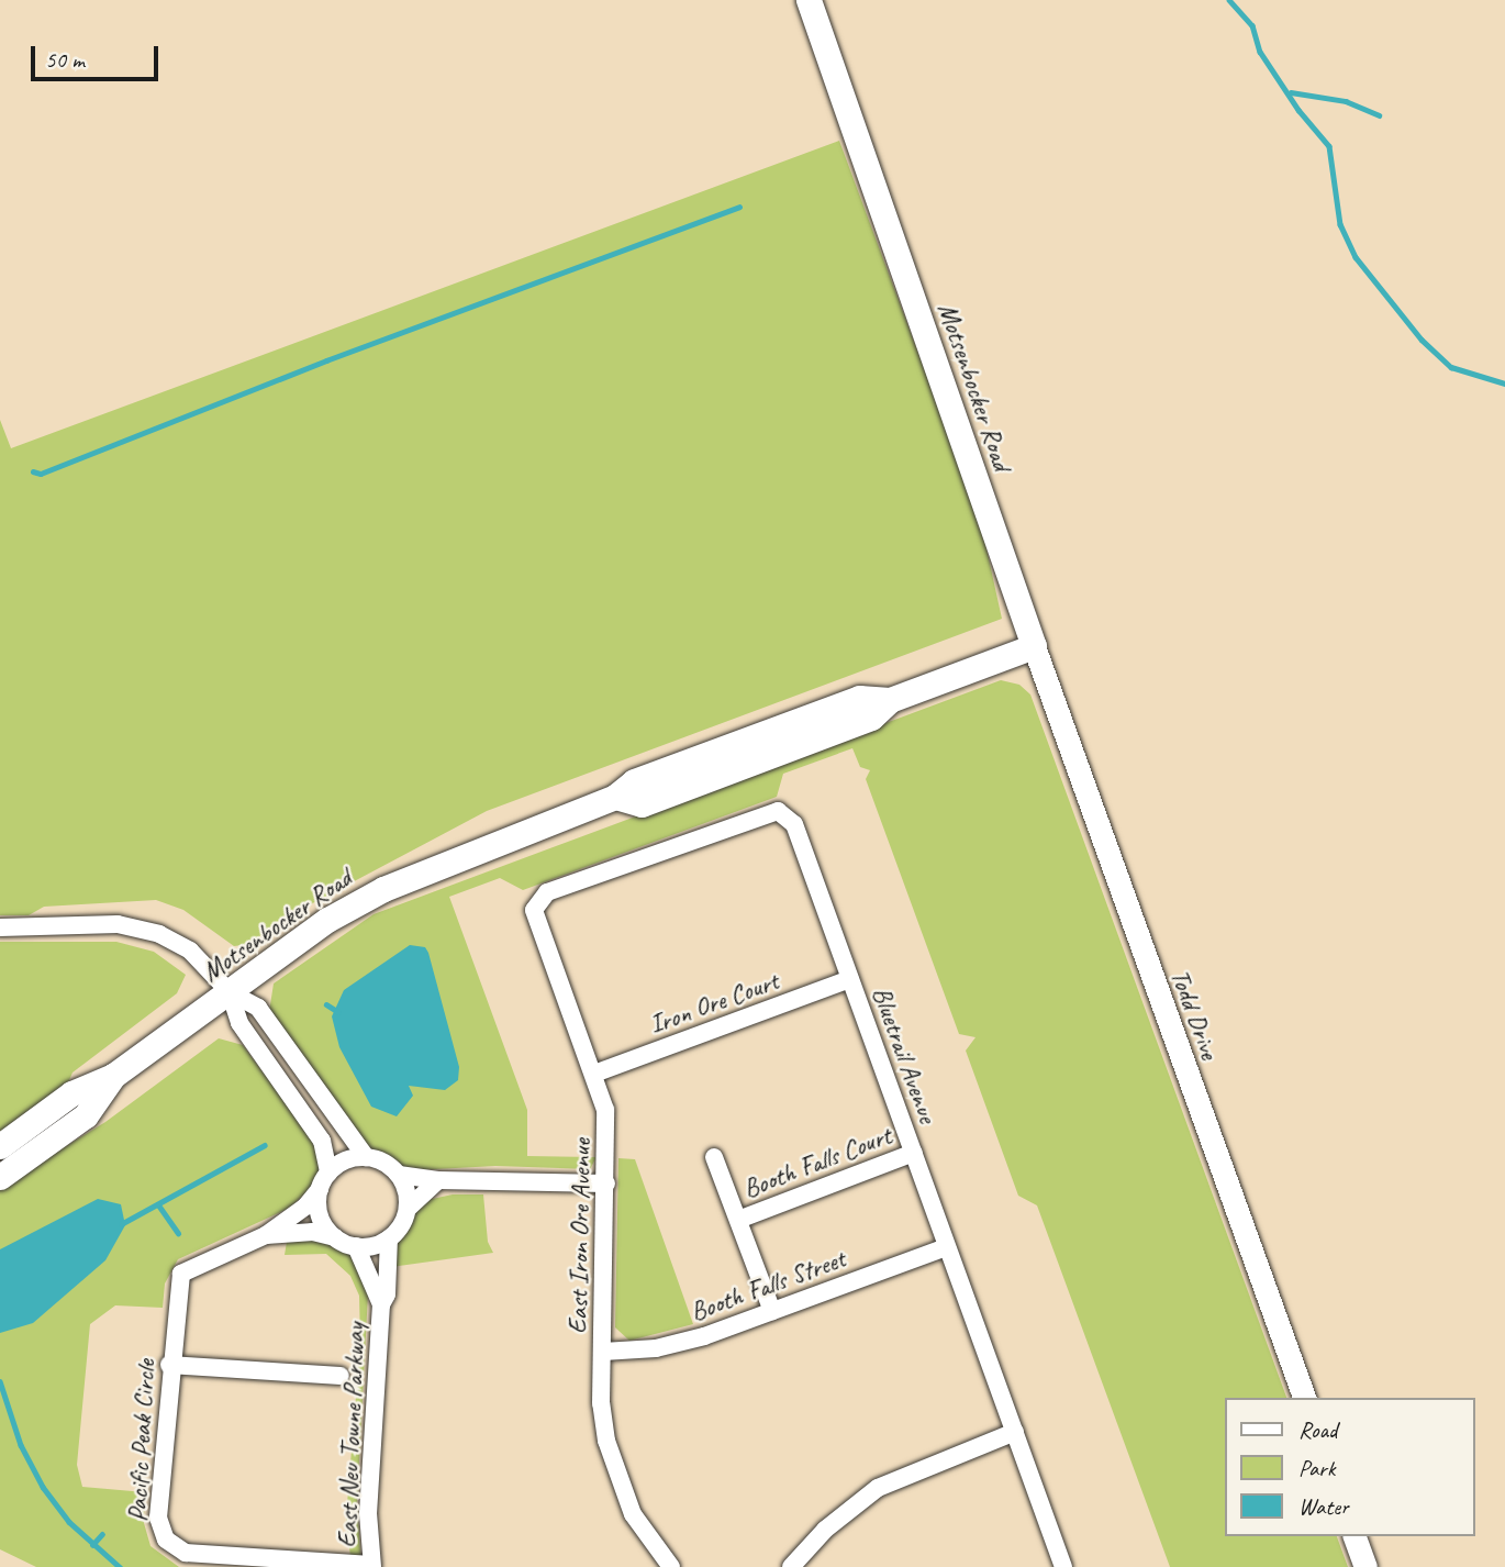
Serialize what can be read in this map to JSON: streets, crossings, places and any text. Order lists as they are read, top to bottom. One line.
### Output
{"streets":{"main road":["Motsenbocker Road"],"street":["Iron Ore Court","Todd Drive","Bluetrail Avenue","Booth Falls Court","East Iron Ore Avenue","Booth Falls Street","East Neu Towne Parkway","Pacific Peak Circle"]},"crossings":[["Motsenbocker Road","Todd Drive"],["Iron Ore Court","Bluetrail Avenue"],["Iron Ore Court","East Iron Ore Avenue"],["Bluetrail Avenue","Booth Falls Court"],["Bluetrail Avenue","East Iron Ore Avenue"],["Bluetrail Avenue","Booth Falls Street"],["East Iron Ore Avenue","Booth Falls Street"],["East Neu Towne Parkway","Pacific Peak Circle"]],"legend":["Road","Park","Water"],"scale_bar":"50 m"}
